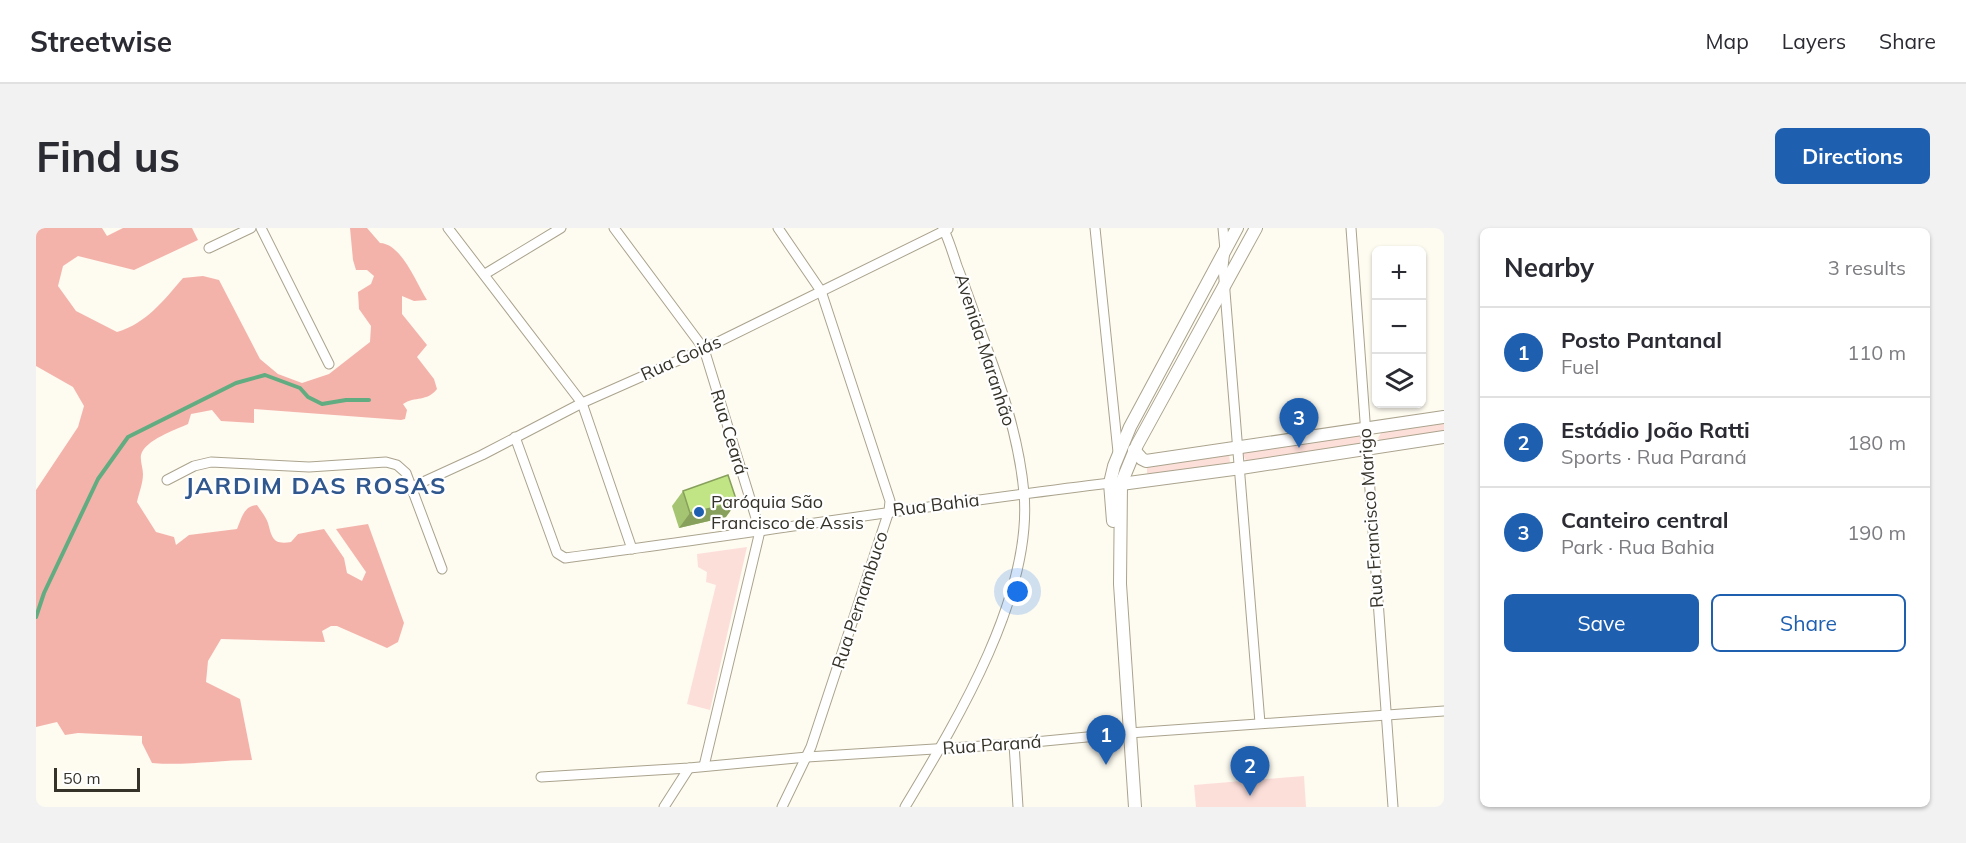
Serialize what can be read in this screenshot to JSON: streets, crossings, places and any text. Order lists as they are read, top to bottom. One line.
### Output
{"streets":{"main road":["Rua Bahia"],"street":["Avenida Maranhão","Rua Goiás","Rua Ceará","Rua Francisco Marigo","Rua Pernambuco","Rua Paraná"]},"crossings":[["Avenida Maranhão","Rua Goiás"],["Avenida Maranhão","Rua Bahia"],["Avenida Maranhão","Rua Paraná"],["Rua Goiás","Rua Ceará"],["Rua Goiás","Rua Bahia"],["Rua Goiás","Rua Pernambuco"],["Rua Ceará","Rua Bahia"],["Rua Bahia","Rua Francisco Marigo"],["Rua Bahia","Rua Pernambuco"],["Rua Francisco Marigo","Rua Paraná"],["Rua Pernambuco","Rua Paraná"]],"districts":["JARDIM DAS ROSAS"],"places":["Paróquia São Francisco de Assis"],"scale_bar":"50 m","page":{"header":"Streetwise","nav":["Map","Layers","Share"],"buttons":["Directions",["Save","Share"]],"title":"Find us","heading":["Nearby","3 results"],"map_buttons":["+","−"],"list":[{"mark":"1","name":"Posto Pantanal","note":"Fuel","value":"110 m"},{"mark":"2","name":"Estádio João Ratti","note":"Sports · Rua Paraná","value":"180 m"},{"mark":"3","name":"Canteiro central","note":"Park · Rua Bahia","value":"190 m"}],"pins":["3","1","2"],"scale":"50 m"}}
